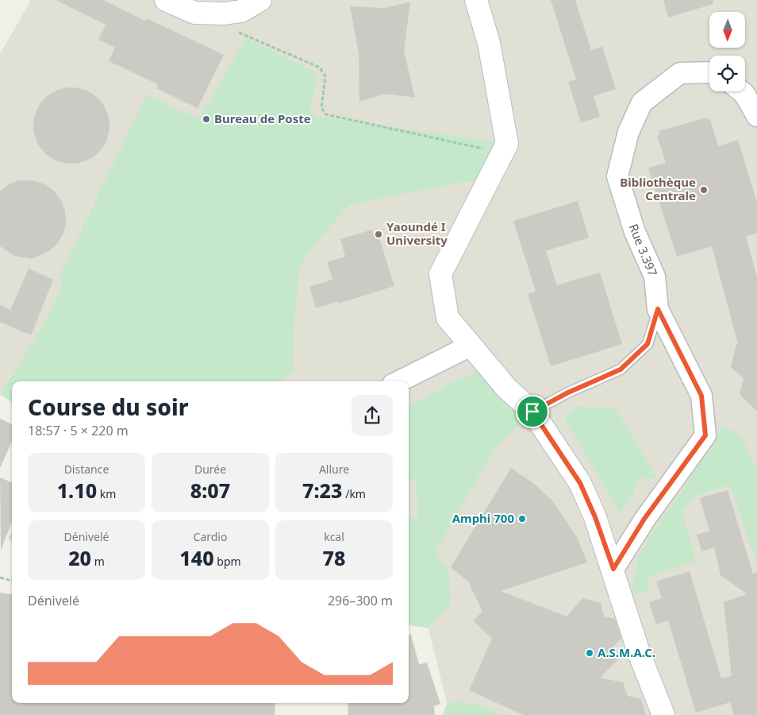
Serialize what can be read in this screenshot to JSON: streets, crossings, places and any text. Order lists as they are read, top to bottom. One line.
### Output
{"streets":{"street":["Rue 3.397"]},"places":["Bureau de Poste","Bibliothèque Centrale","Yaoundé I University","Amphi 700","A.S.M.A.C."],"north":"bottom","page":{"heading":["Course du soir","18:57 · 5 × 220 m"],"stats":[["Distance","1.10 km"],["Durée","8:07"],["Allure","7:23 /km"],["Dénivelé","20 m"],["Cardio","140 bpm"],["kcal","78"]],"chart":["Dénivelé","296–300 m"]}}
